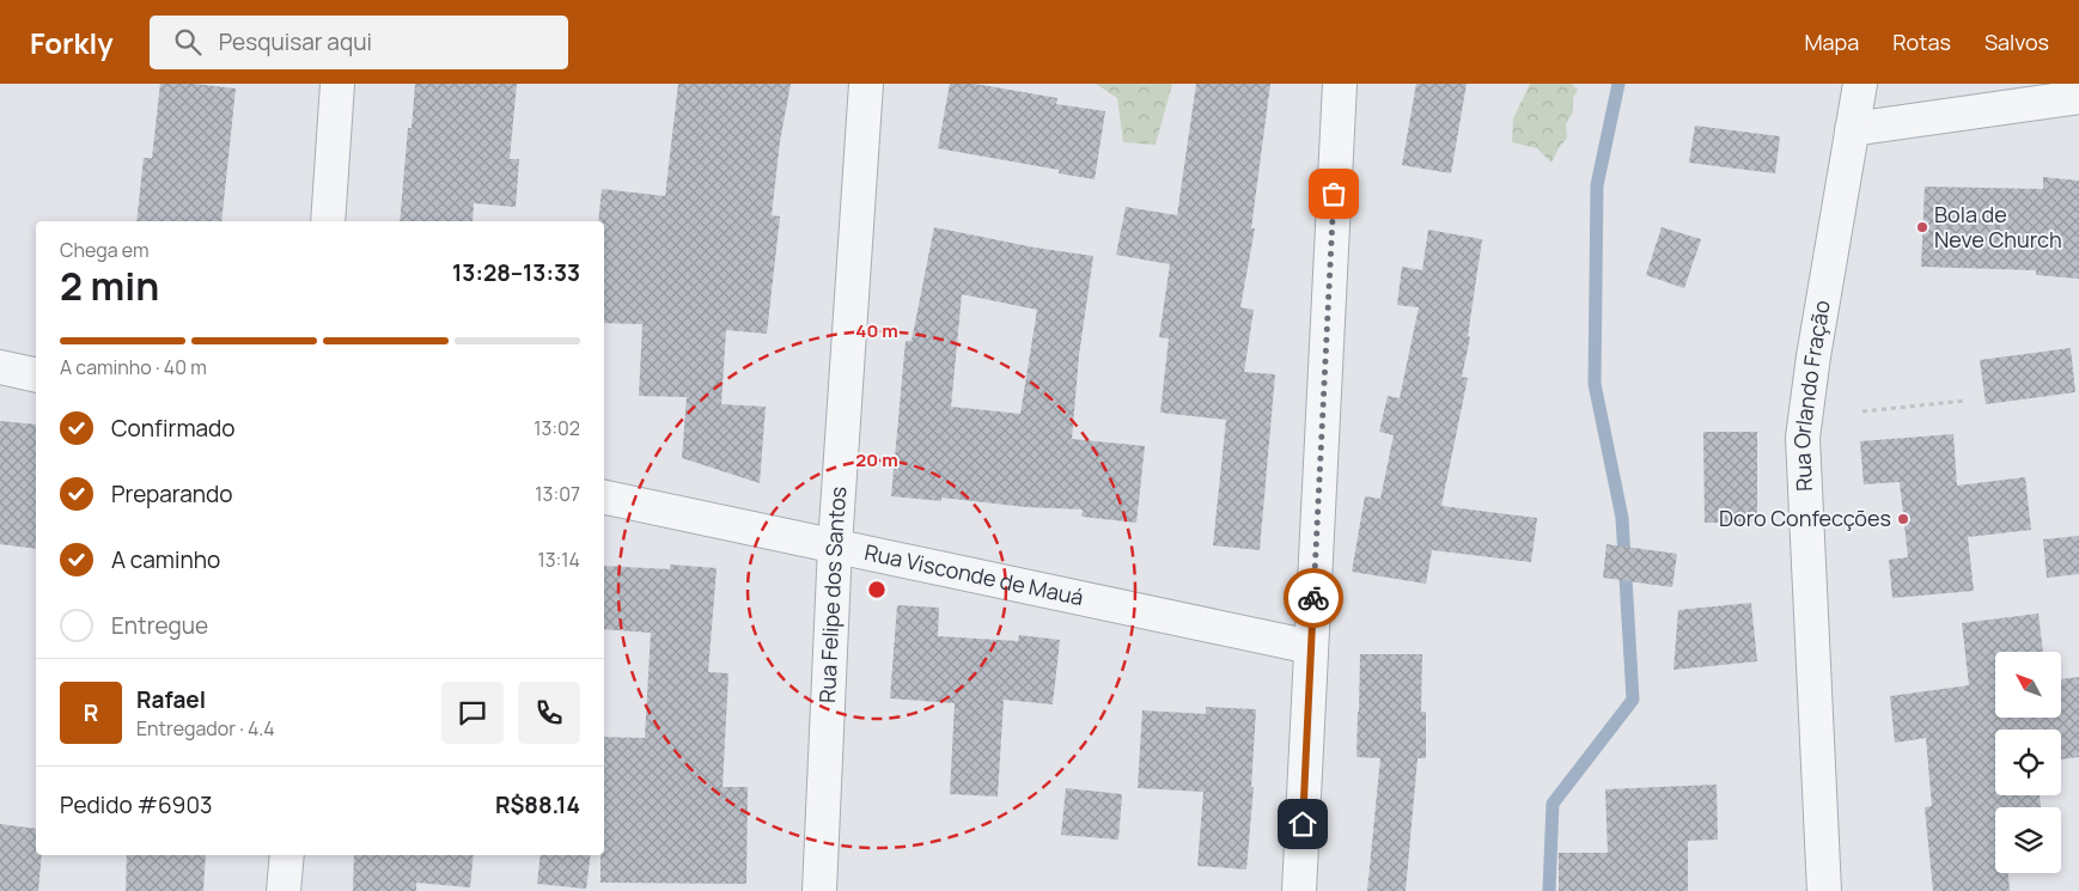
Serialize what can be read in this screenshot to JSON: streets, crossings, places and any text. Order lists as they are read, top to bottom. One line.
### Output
{"streets":{"street":["Rua Orlando Fração","Rua Visconde de Mauá","Rua Felipe dos Santos"]},"crossings":[["Rua Visconde de Mauá","Rua Felipe dos Santos"]],"places":["Bola de Neve Church","Doro Confecções"],"north":"top left","page":{"header":"Forkly","search":"Pesquisar aqui","nav":["Mapa","Rotas","Salvos"],"heading":["2 min","Chega em","13:28–13:33"],"panel":["Rafael","Entregador · 4.4","Pedido #6903","R$88.14"],"bar":"A caminho · 40 m","list":[["Confirmado","13:02"],["Preparando","13:07"],["A caminho","13:14"],"Entregue"],"round":"R"},"rings":["40 m","20 m"]}
